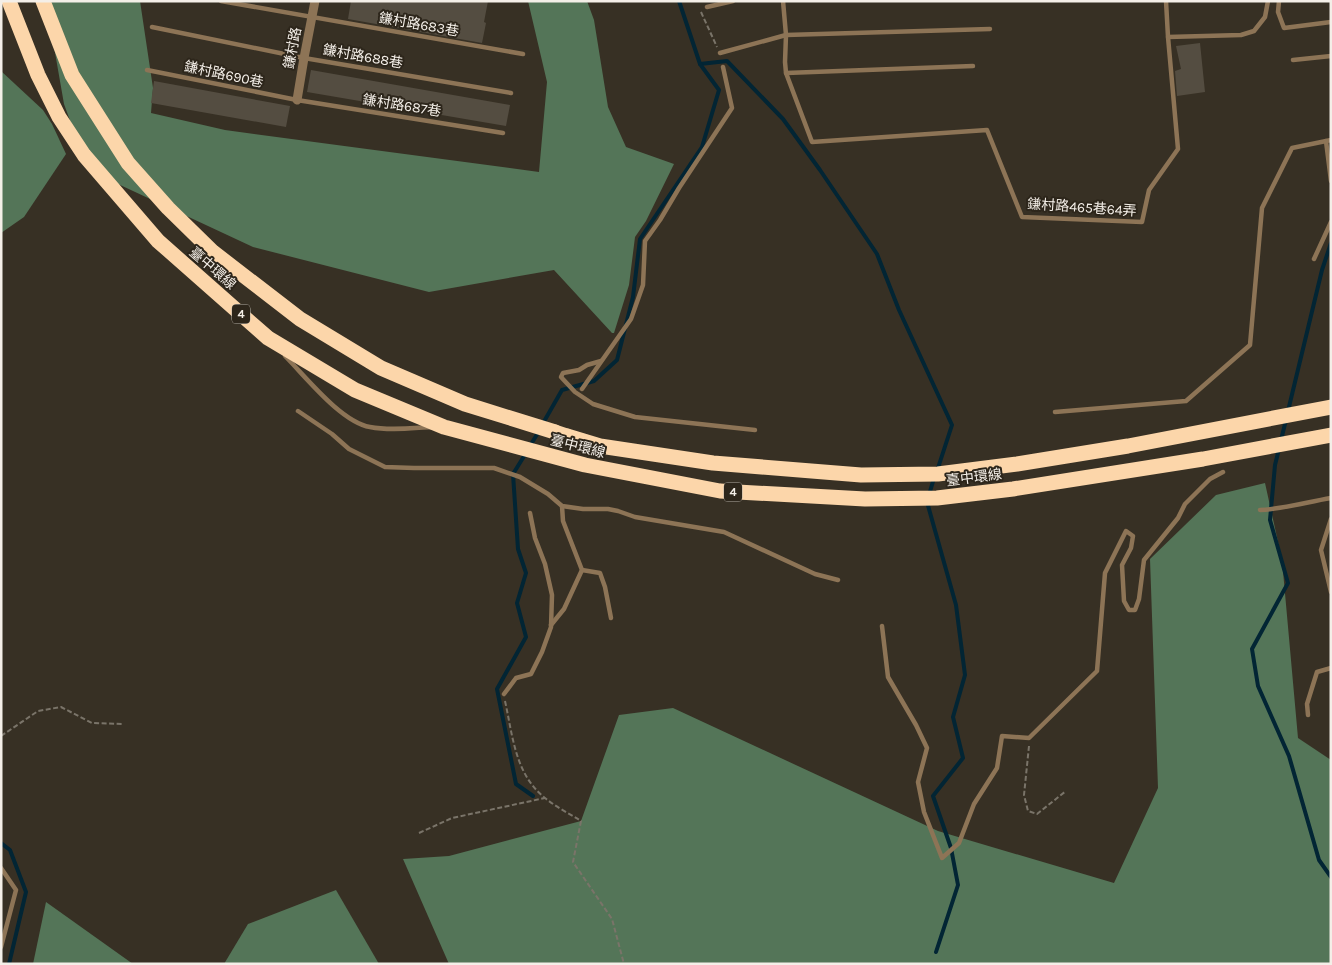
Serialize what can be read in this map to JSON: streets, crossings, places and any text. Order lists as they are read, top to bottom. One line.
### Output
{"streets":{"highway":["臺中環線","4"],"street":["鎌村路"],"lane":["鎌村路683巷","鎌村路688巷","鎌村路690巷","鎌村路687巷","鎌村路465巷64弄"]},"crossings":[["鎌村路683巷","鎌村路"],["鎌村路","鎌村路688巷"],["鎌村路","鎌村路690巷"],["鎌村路","鎌村路687巷"],["鎌村路690巷","鎌村路687巷"]]}
